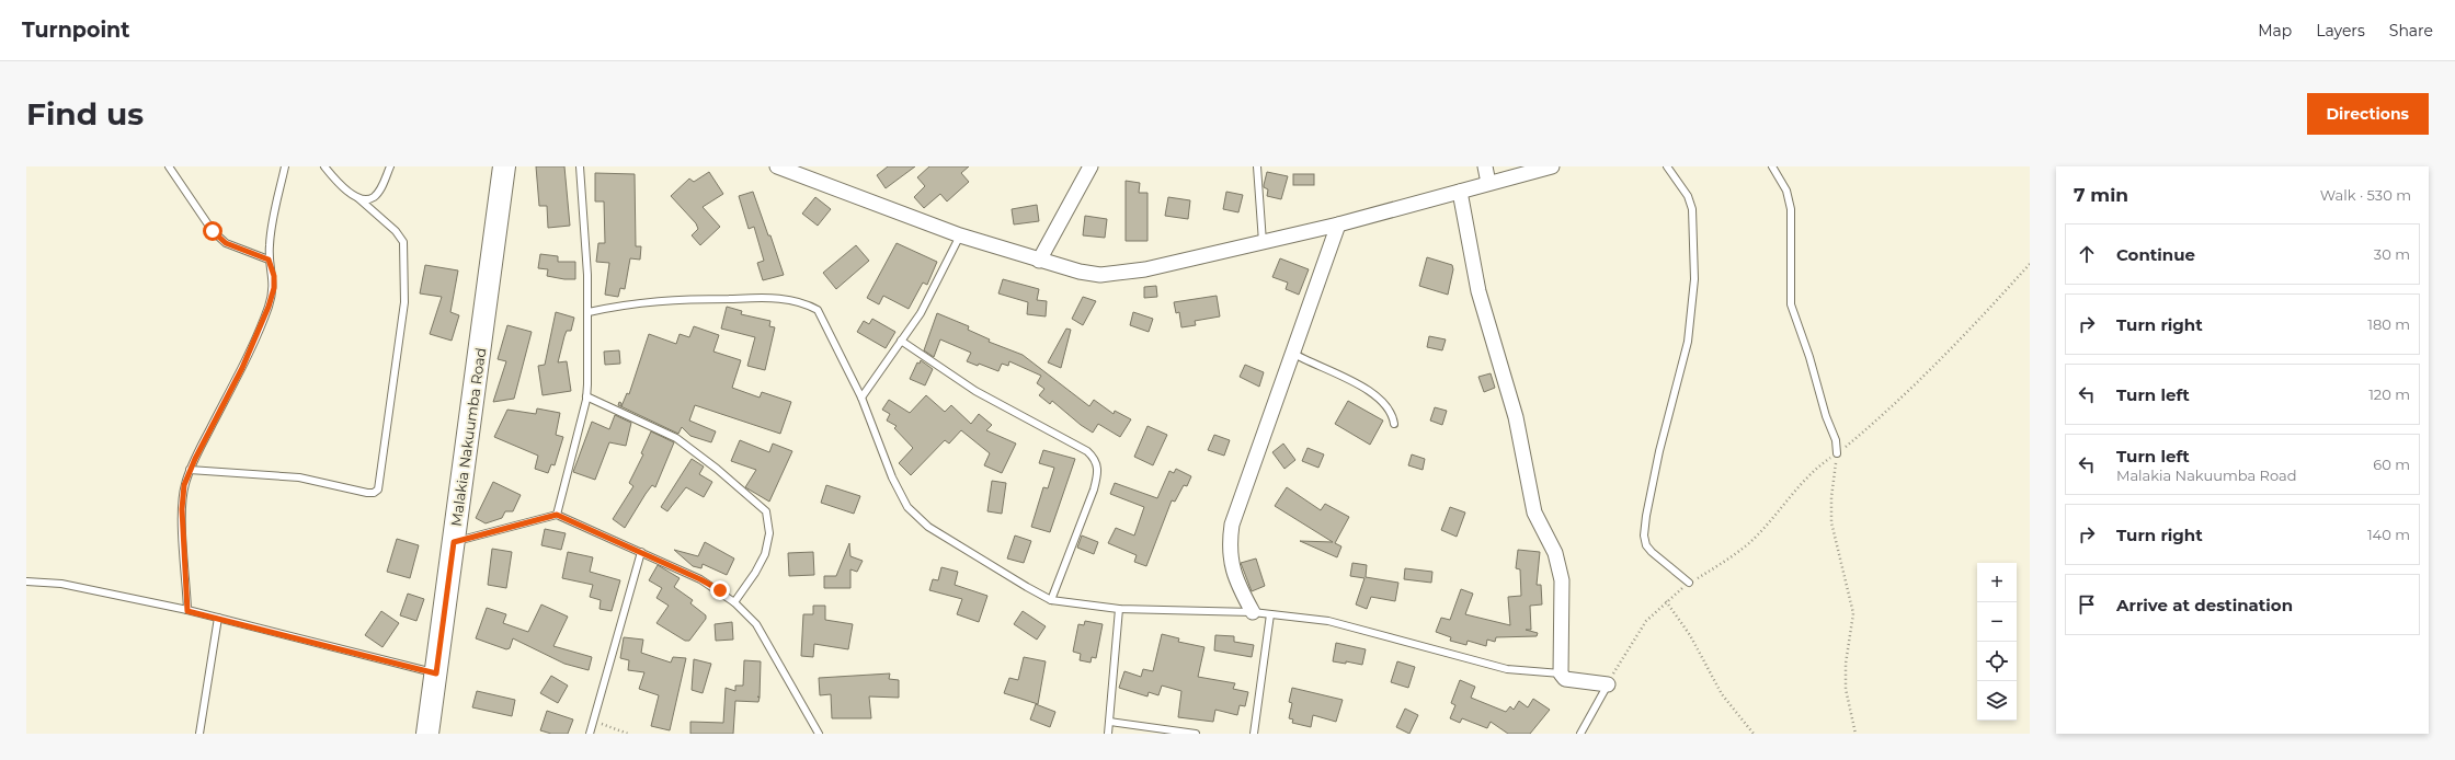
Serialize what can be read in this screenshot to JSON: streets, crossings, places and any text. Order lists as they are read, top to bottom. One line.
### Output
{"streets":{"main road":["Malakia Nakuumba Road"]},"page":{"header":"Turnpoint","nav":["Map","Layers","Share"],"buttons":"Directions","title":"Find us","heading":["7 min","Walk · 530 m"],"list":[["Continue","30 m"],["Turn right","180 m"],["Turn left","120 m"],["Turn left","Malakia Nakuumba Road","60 m"],["Turn right","140 m"],"Arrive at destination"],"map_buttons":["+","−"]}}
